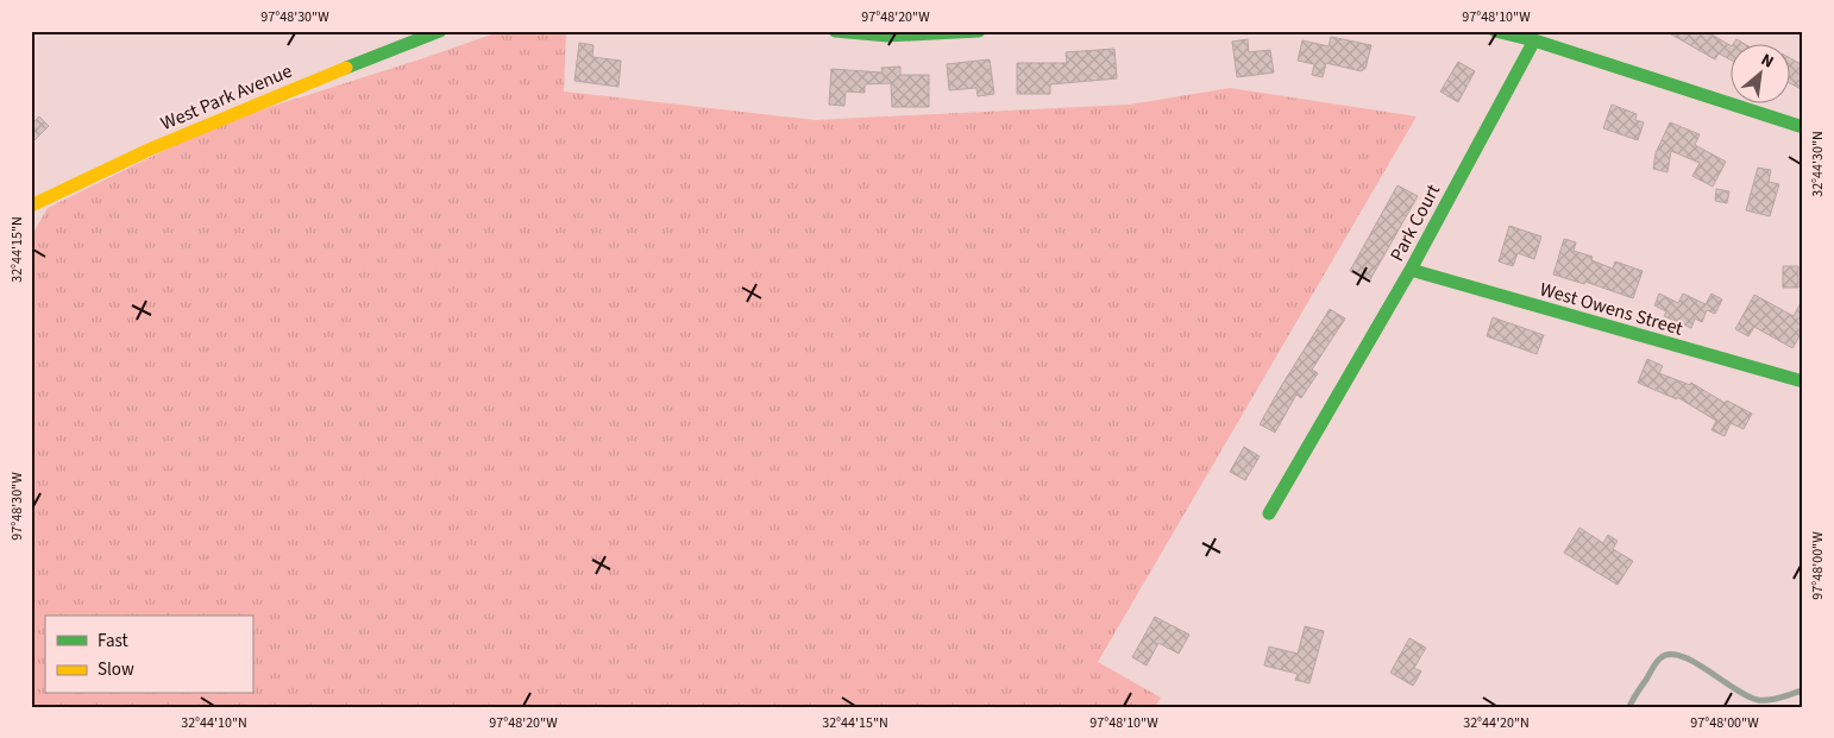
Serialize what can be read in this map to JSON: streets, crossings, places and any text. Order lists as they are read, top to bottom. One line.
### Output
{"streets":{"street":["West Park Avenue","Park Court","West Owens Street"]},"crossings":[["Park Court","West Owens Street"]],"legend":["Fast","Slow"],"north":"top right","coordinates":["97°48'30\"W","97°48'20\"W","97°48'10\"W","32°44'30\"N","32°44'15\"N","97°48'00\"W","32°44'10\"N","32°44'20\"N"]}
